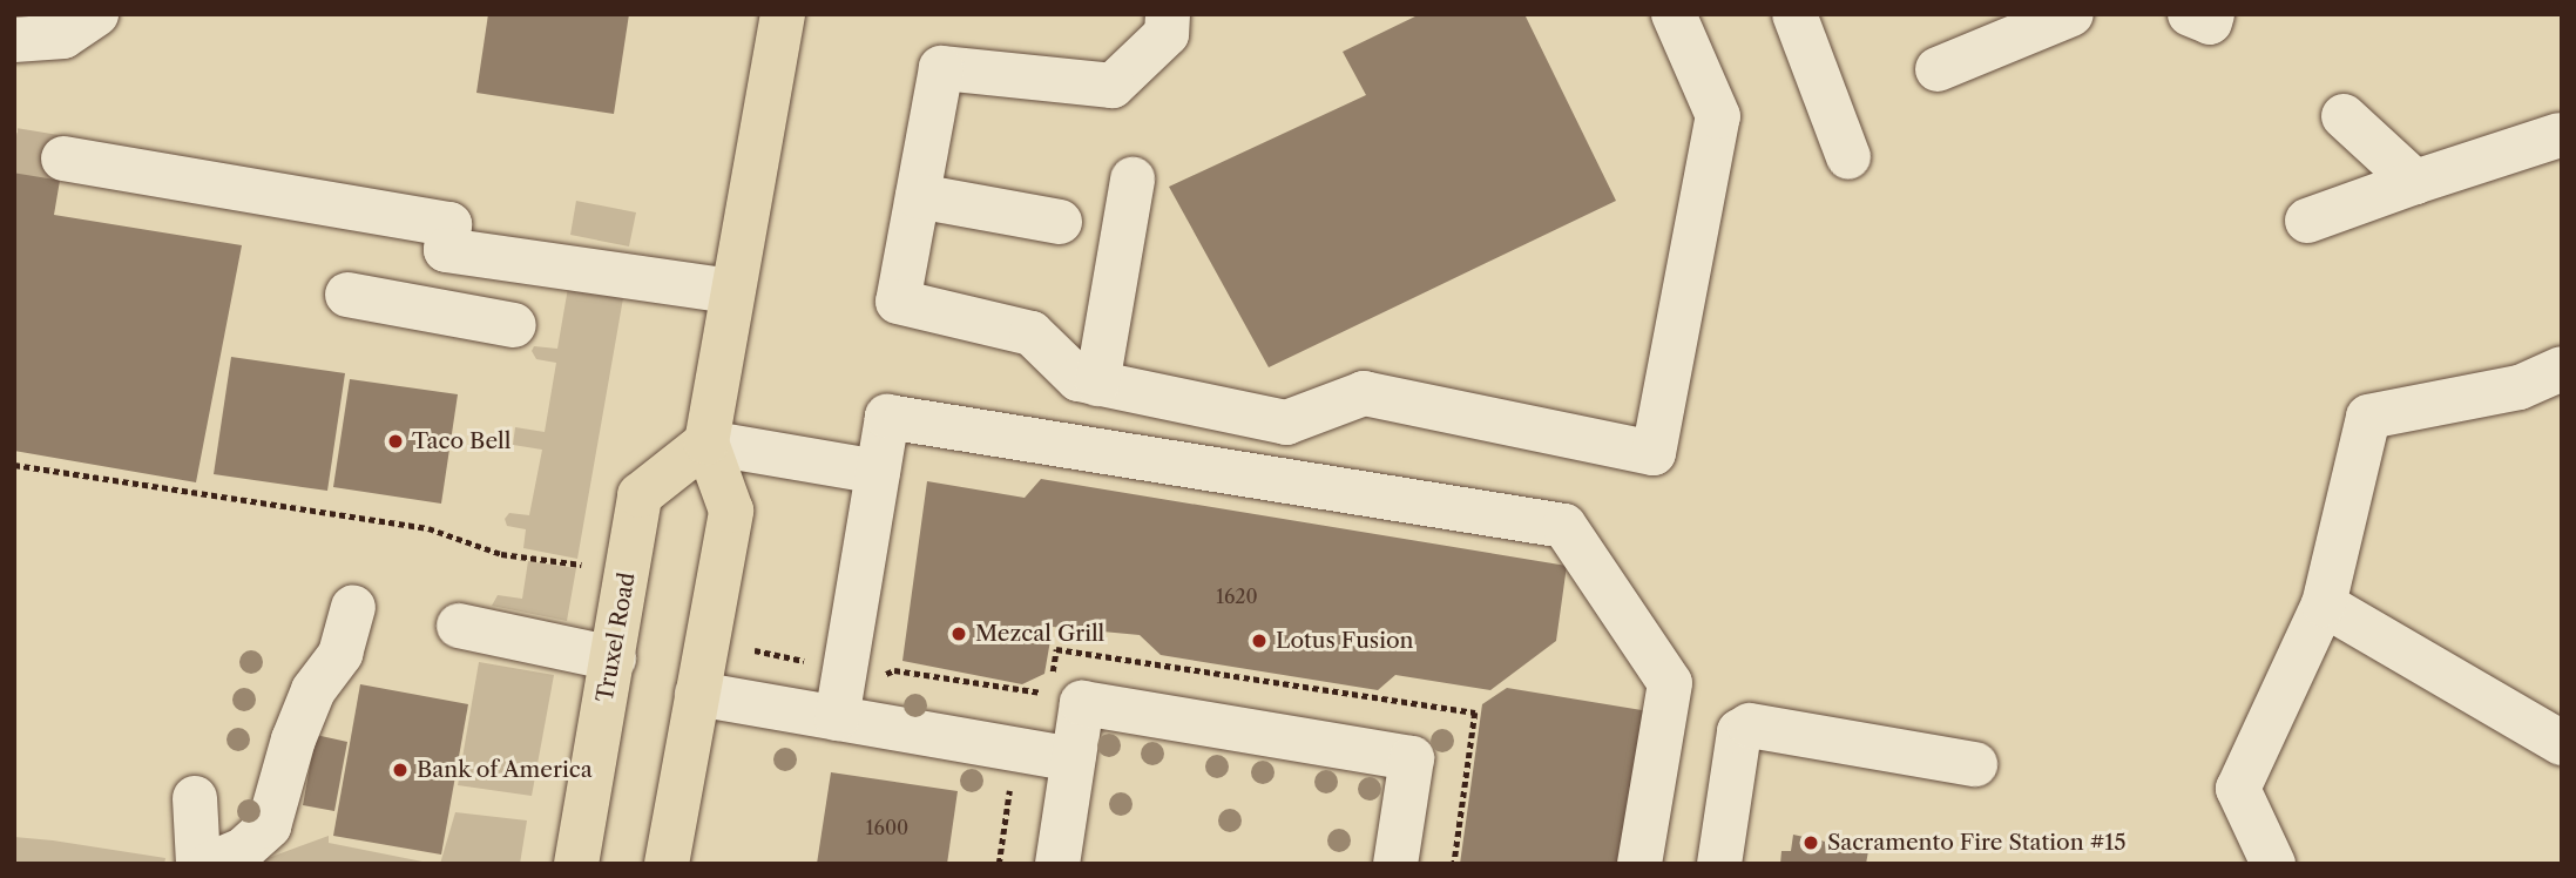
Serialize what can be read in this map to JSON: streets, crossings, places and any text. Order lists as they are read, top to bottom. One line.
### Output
{"streets":{"main road":["Truxel Road"]},"places":["Taco Bell","Mezcal Grill","Lotus Fusion","Bank of America","Sacramento Fire Station #15"],"house_numbers":["1620","1600"]}
